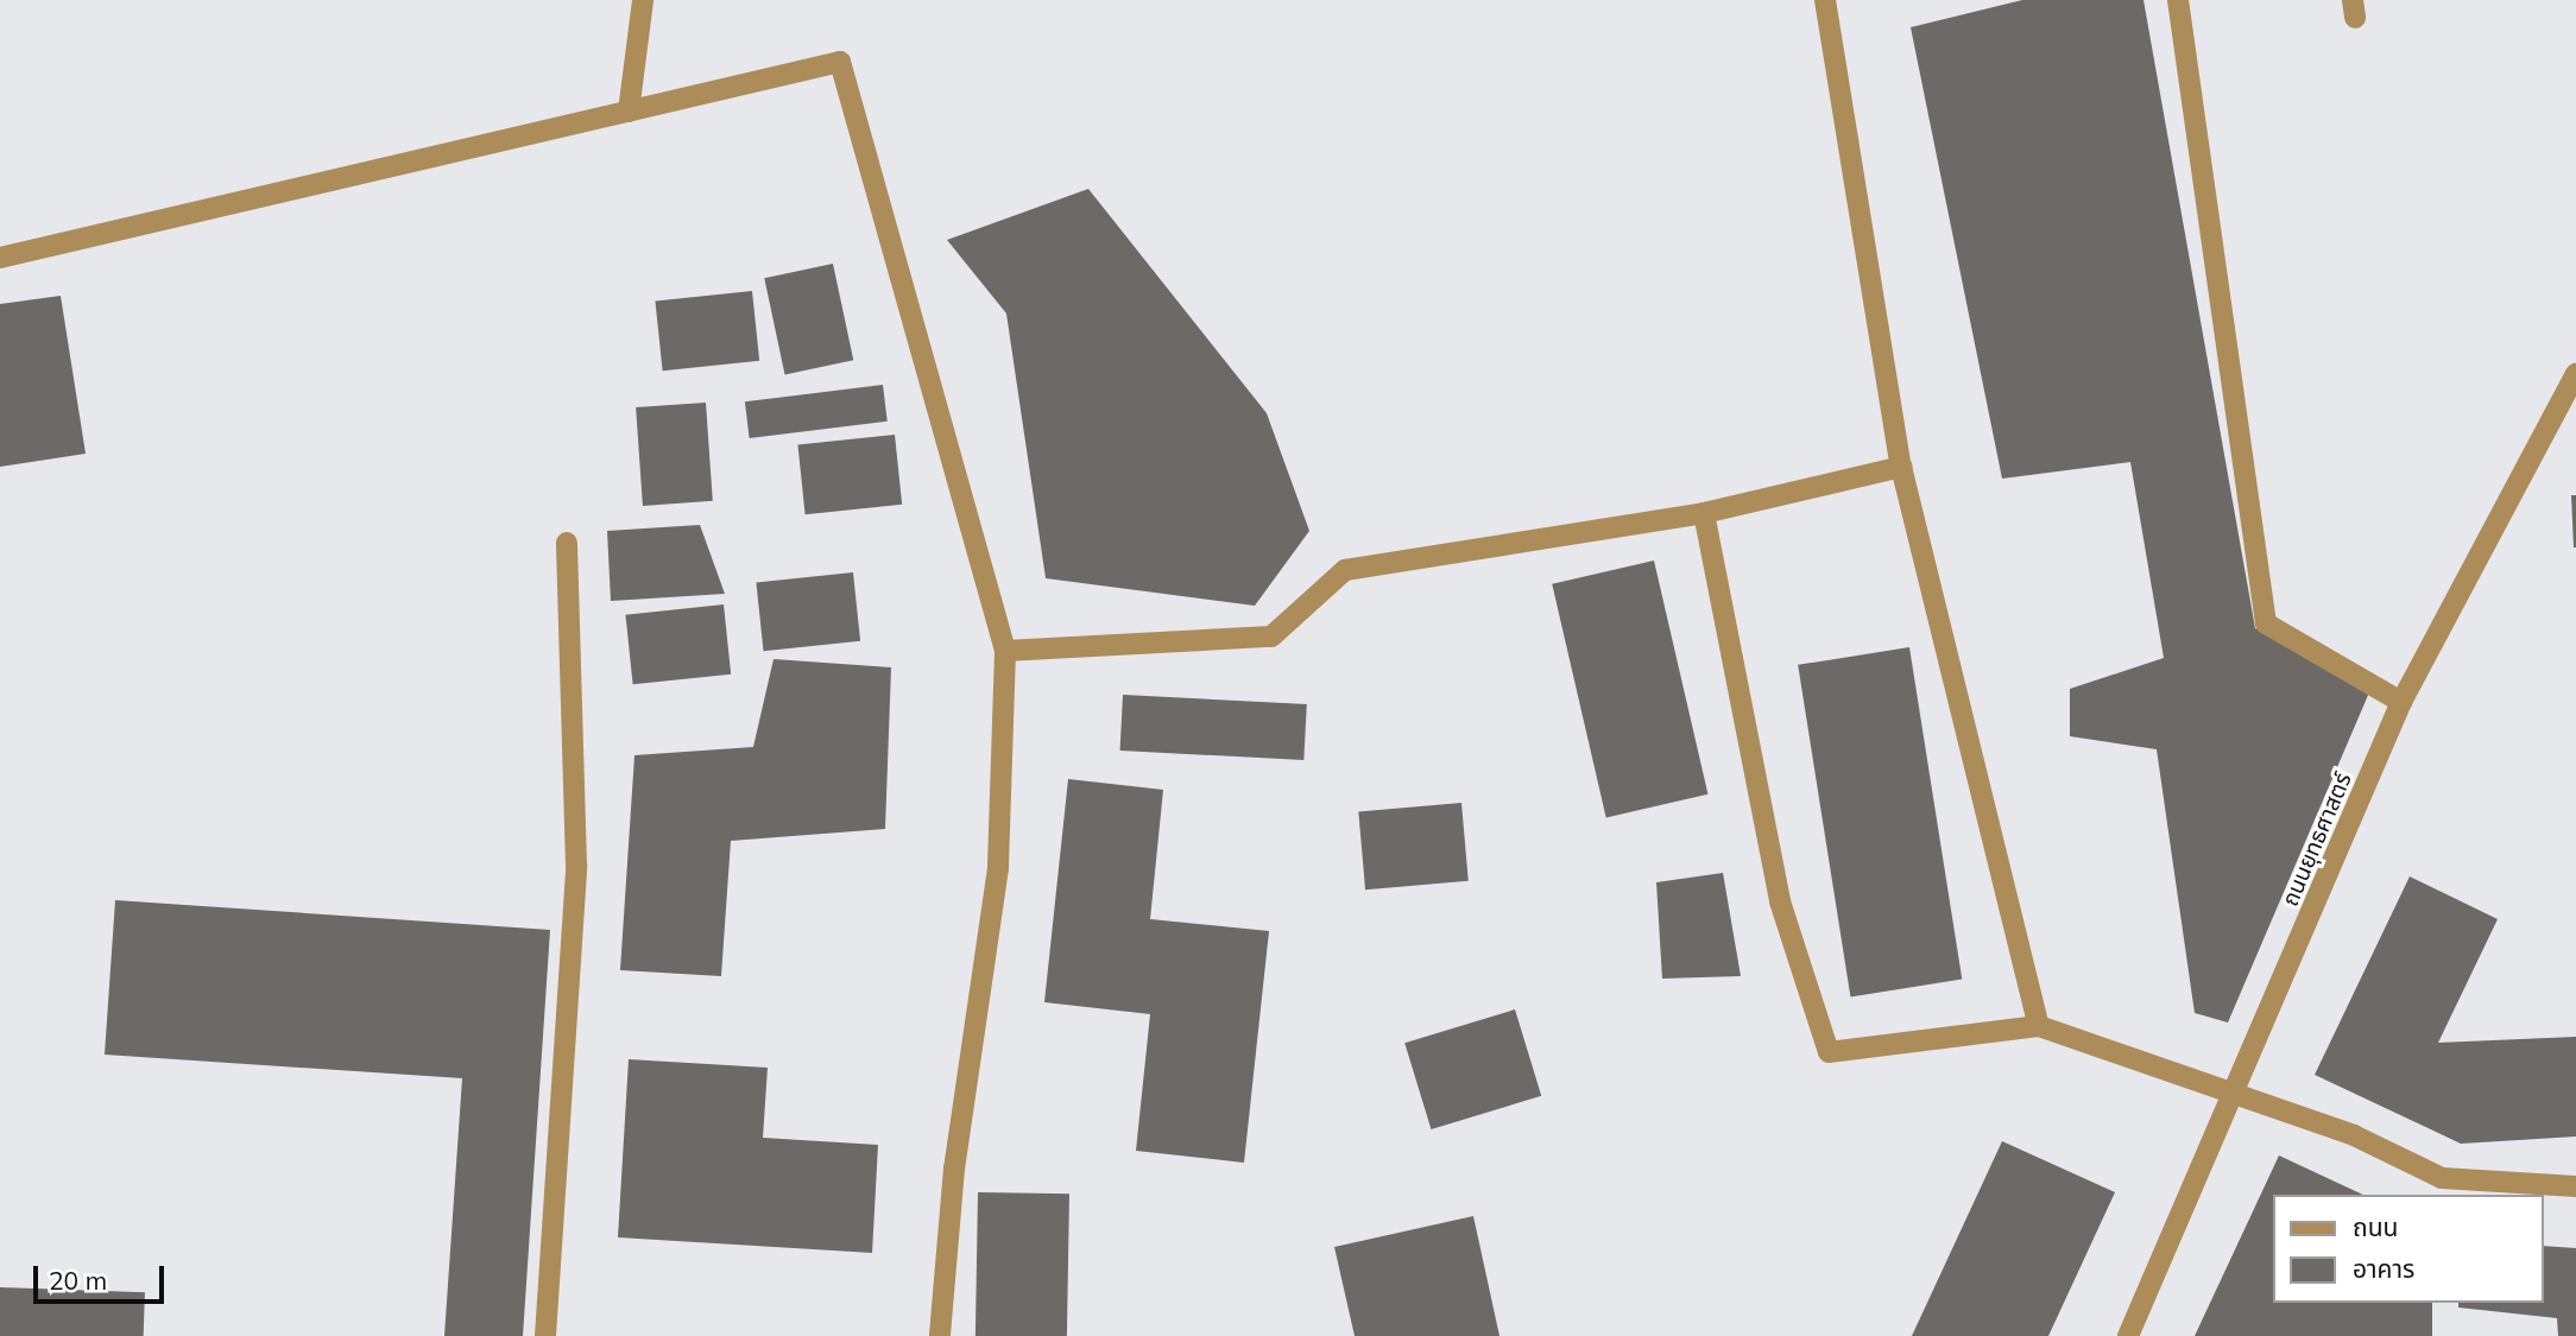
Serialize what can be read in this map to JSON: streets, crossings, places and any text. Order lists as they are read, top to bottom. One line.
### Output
{"streets":{"street":["ถนนยุทธศาสตร์"]},"legend":["ถนน","อาคาร"],"scale_bar":"20 m"}
